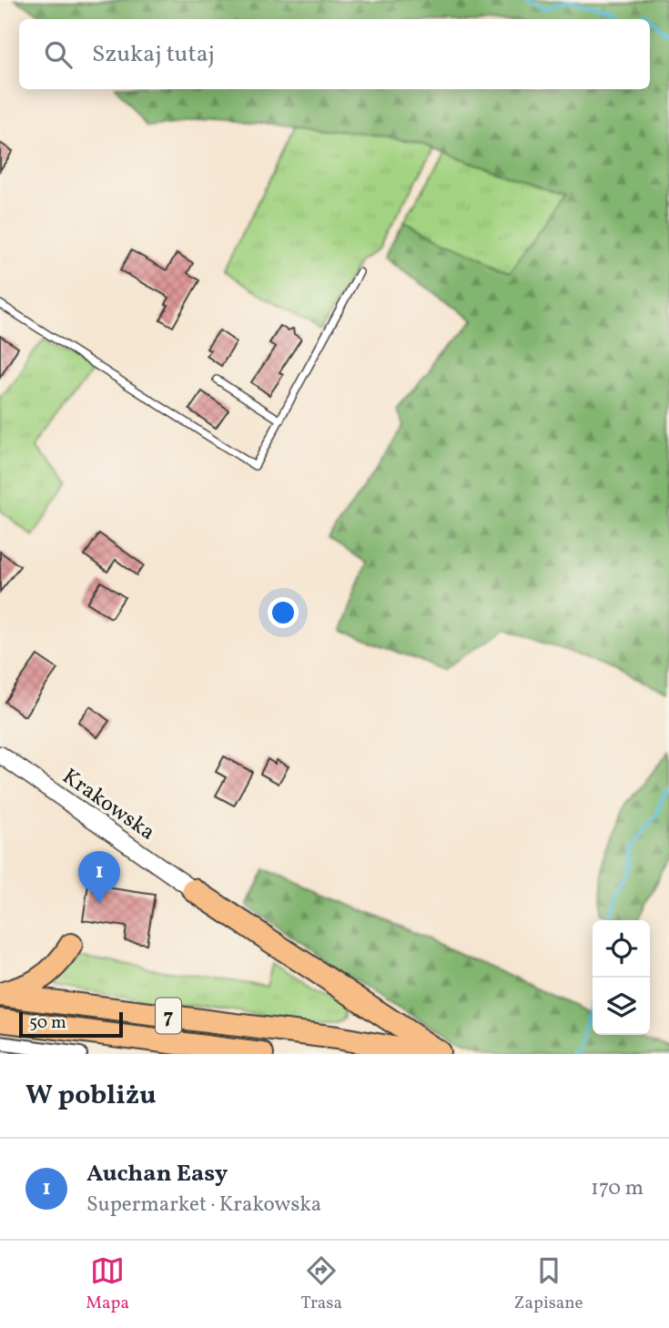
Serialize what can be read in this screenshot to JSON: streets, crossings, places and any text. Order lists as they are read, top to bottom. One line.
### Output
{"streets":{"highway":["7"],"street":["Krakowska"]},"scale_bar":"50 m","page":{"search":"Szukaj tutaj","pins":"1","scale":"50 m","heading":"W pobliżu","list":[{"mark":"1","name":"Auchan Easy","note":"Supermarket · Krakowska","value":"170 m"}],"nav":["Mapa","Trasa","Zapisane"]}}
